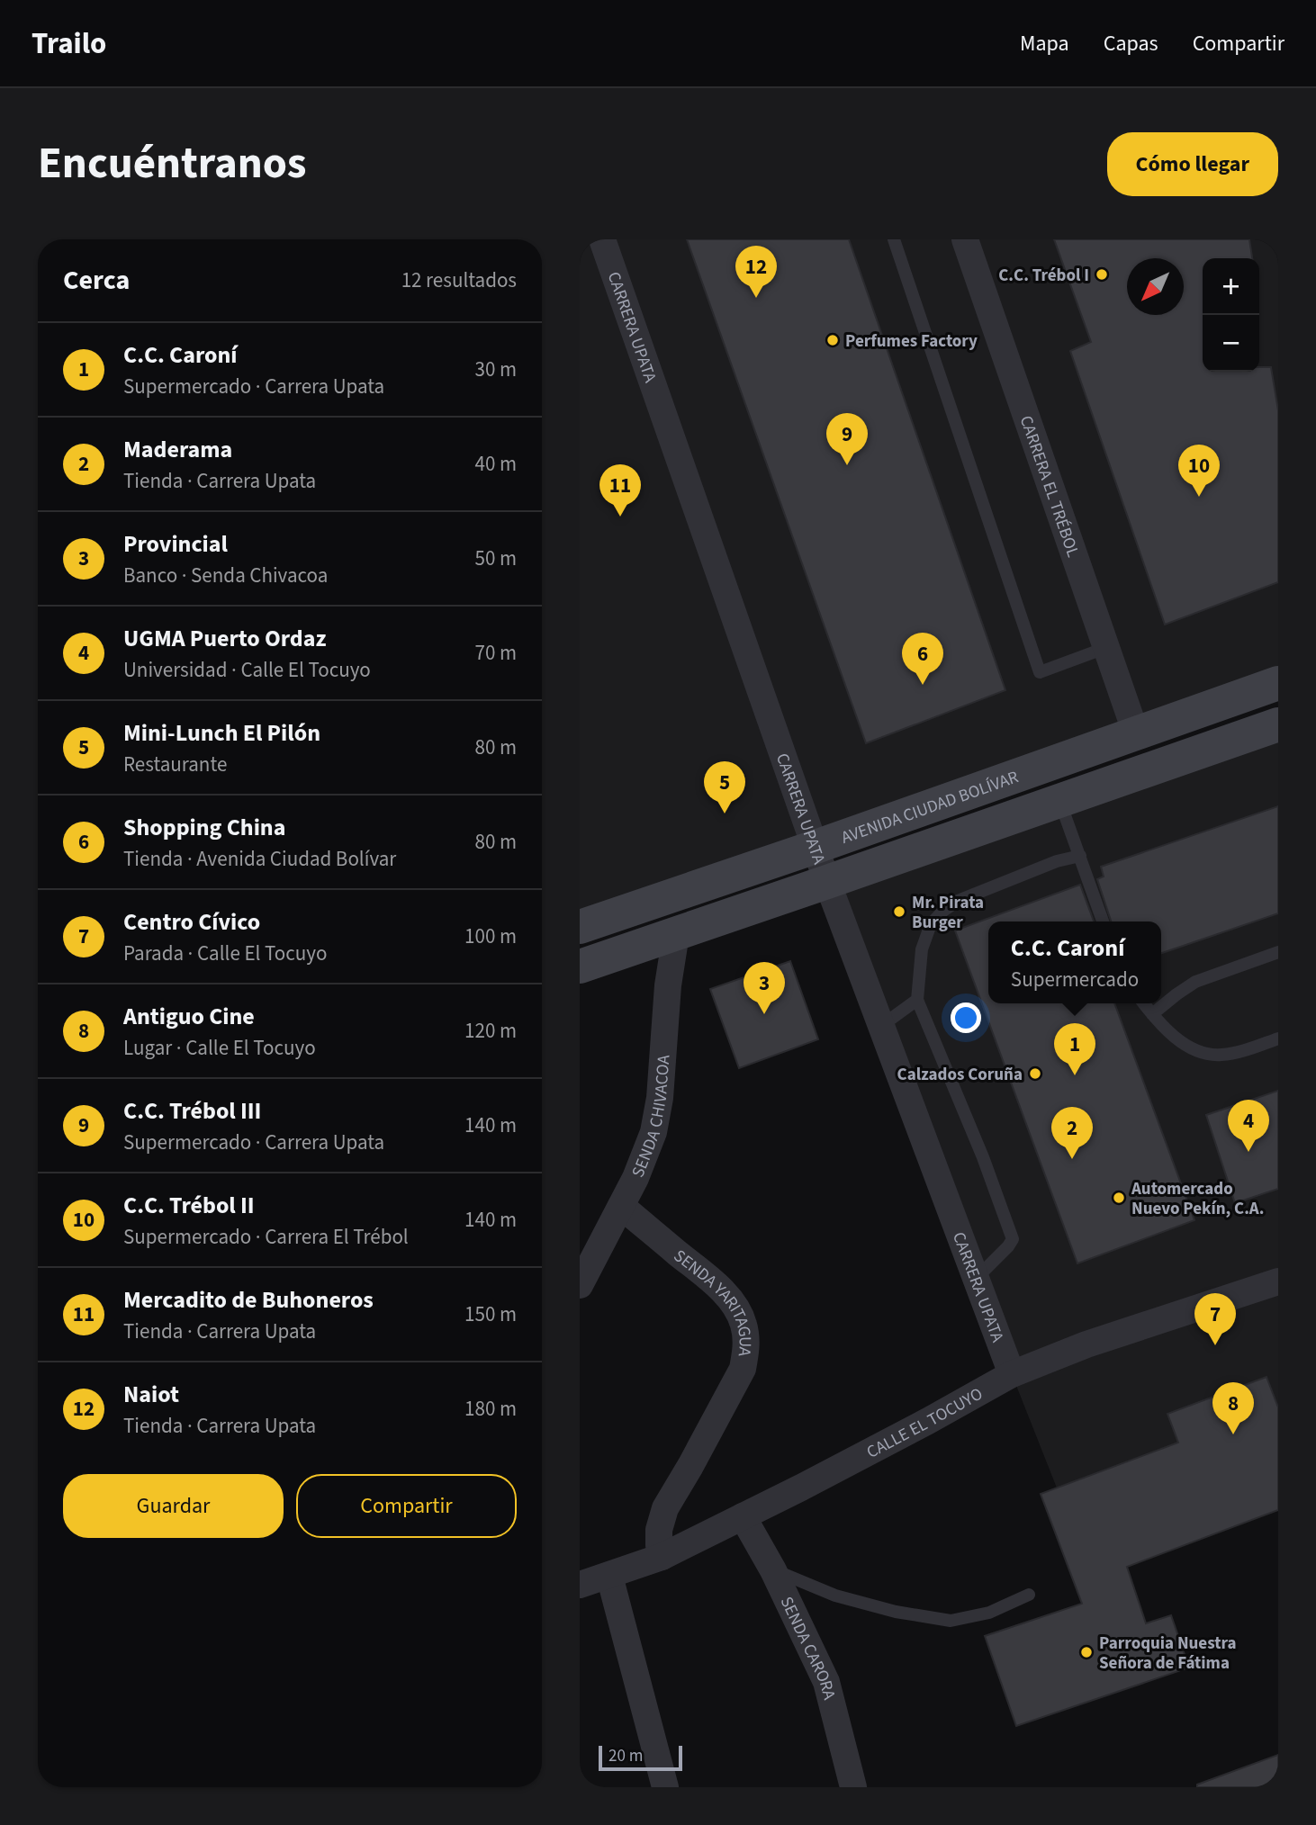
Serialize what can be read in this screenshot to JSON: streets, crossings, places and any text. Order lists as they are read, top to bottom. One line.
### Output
{"streets":{"street":["CARRERA UPATA","CARRERA EL TRÉBOL","AVENIDA CIUDAD BOLÍVAR","SENDA CHIVACOA","SENDA YARITAGUA","CALLE EL TOCUYO","SENDA CARORA"]},"crossings":[["CARRERA UPATA","AVENIDA CIUDAD BOLÍVAR"],["CARRERA UPATA","CALLE EL TOCUYO"],["CARRERA EL TRÉBOL","AVENIDA CIUDAD BOLÍVAR"],["SENDA CHIVACOA","SENDA YARITAGUA"],["SENDA YARITAGUA","CALLE EL TOCUYO"],["CALLE EL TOCUYO","SENDA CARORA"]],"places":["C.C. Trébol I","Perfumes Factory","Mr. Pirata Burger","Calzados Coruña","Automercado Nuevo Pekín, C.A.","Parroquia Nuestra Señora de Fátima"],"scale_bar":"20 m","north":"bottom left","page":{"header":"Trailo","nav":["Mapa","Capas","Compartir"],"title":"Encuéntranos","buttons":["Cómo llegar",["Guardar","Compartir"]],"heading":["Cerca","12 resultados"],"pins":["12","9","10","11","6","5","3","1","4","2","7","8"],"map_buttons":["+","−"],"list":[{"mark":"1","name":"C.C. Caroní","note":"Supermercado · Carrera Upata","value":"30 m"},{"mark":"2","name":"Maderama","note":"Tienda · Carrera Upata","value":"40 m"},{"mark":"3","name":"Provincial","note":"Banco · Senda Chivacoa","value":"50 m"},{"mark":"4","name":"UGMA Puerto Ordaz","note":"Universidad · Calle El Tocuyo","value":"70 m"},{"mark":"5","name":"Mini-Lunch El Pilón","note":"Restaurante","value":"80 m"},{"mark":"6","name":"Shopping China","note":"Tienda · Avenida Ciudad Bolívar","value":"80 m"},{"mark":"7","name":"Centro Cívico","note":"Parada · Calle El Tocuyo","value":"100 m"},{"mark":"8","name":"Antiguo Cine","note":"Lugar · Calle El Tocuyo","value":"120 m"},{"mark":"9","name":"C.C. Trébol III","note":"Supermercado · Carrera Upata","value":"140 m"},{"mark":"10","name":"C.C. Trébol II","note":"Supermercado · Carrera El Trébol","value":"140 m"},{"mark":"11","name":"Mercadito de Buhoneros","note":"Tienda · Carrera Upata","value":"150 m"},{"mark":"12","name":"Naiot","note":"Tienda · Carrera Upata","value":"180 m"}],"popup":["C.C. Caroní","Supermercado"],"scale":"20 m"}}
